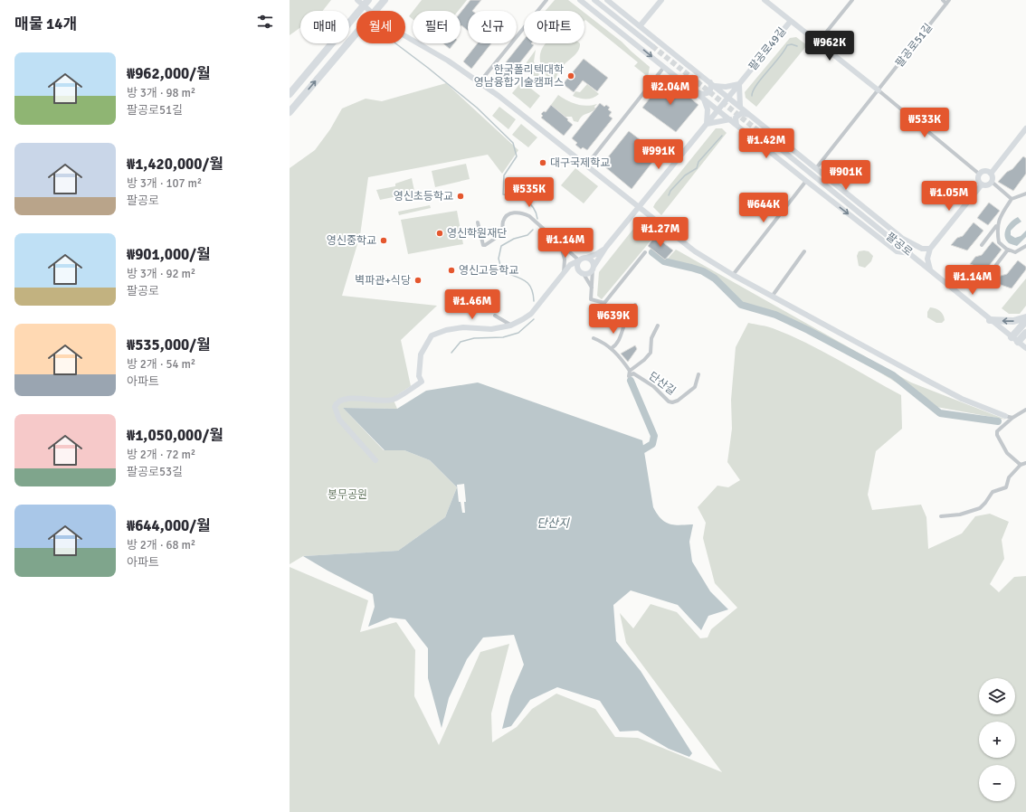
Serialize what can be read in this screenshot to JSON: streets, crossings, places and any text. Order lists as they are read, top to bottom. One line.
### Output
{"streets":{"main road":["팔공로49길","팔공로"],"street":["팔공로51길","단산길"]},"water":["단산지"],"parks":["봉무공원"],"places":["한국폴리텍대학 영남융합기술캠퍼스","대구국제학교","영신초등학교","영신학원재단","영신중학교","영신고등학교","벽파관+식당"],"page":{"heading":"매물 14개","chip":["매매","월세","필터","신규","아파트"],"price":["₩962K","₩2.04M","₩533K","₩1.42M","₩991K","₩901K","₩535K","₩1.05M","₩644K","₩1.27M","₩1.14M","₩1.14M","₩1.46M","₩639K"],"list":[{"name":"₩962,000/월","note":"방 3개 · 98 m² · 팔공로51길"},{"name":"₩1,420,000/월","note":"방 3개 · 107 m² · 팔공로"},{"name":"₩901,000/월","note":"방 3개 · 92 m² · 팔공로"},{"name":"₩535,000/월","note":"방 2개 · 54 m² · 아파트"},{"name":"₩1,050,000/월","note":"방 2개 · 72 m² · 팔공로53길"},{"name":"₩644,000/월","note":"방 2개 · 68 m² · 아파트"}],"map_buttons":["+","−"]}}
